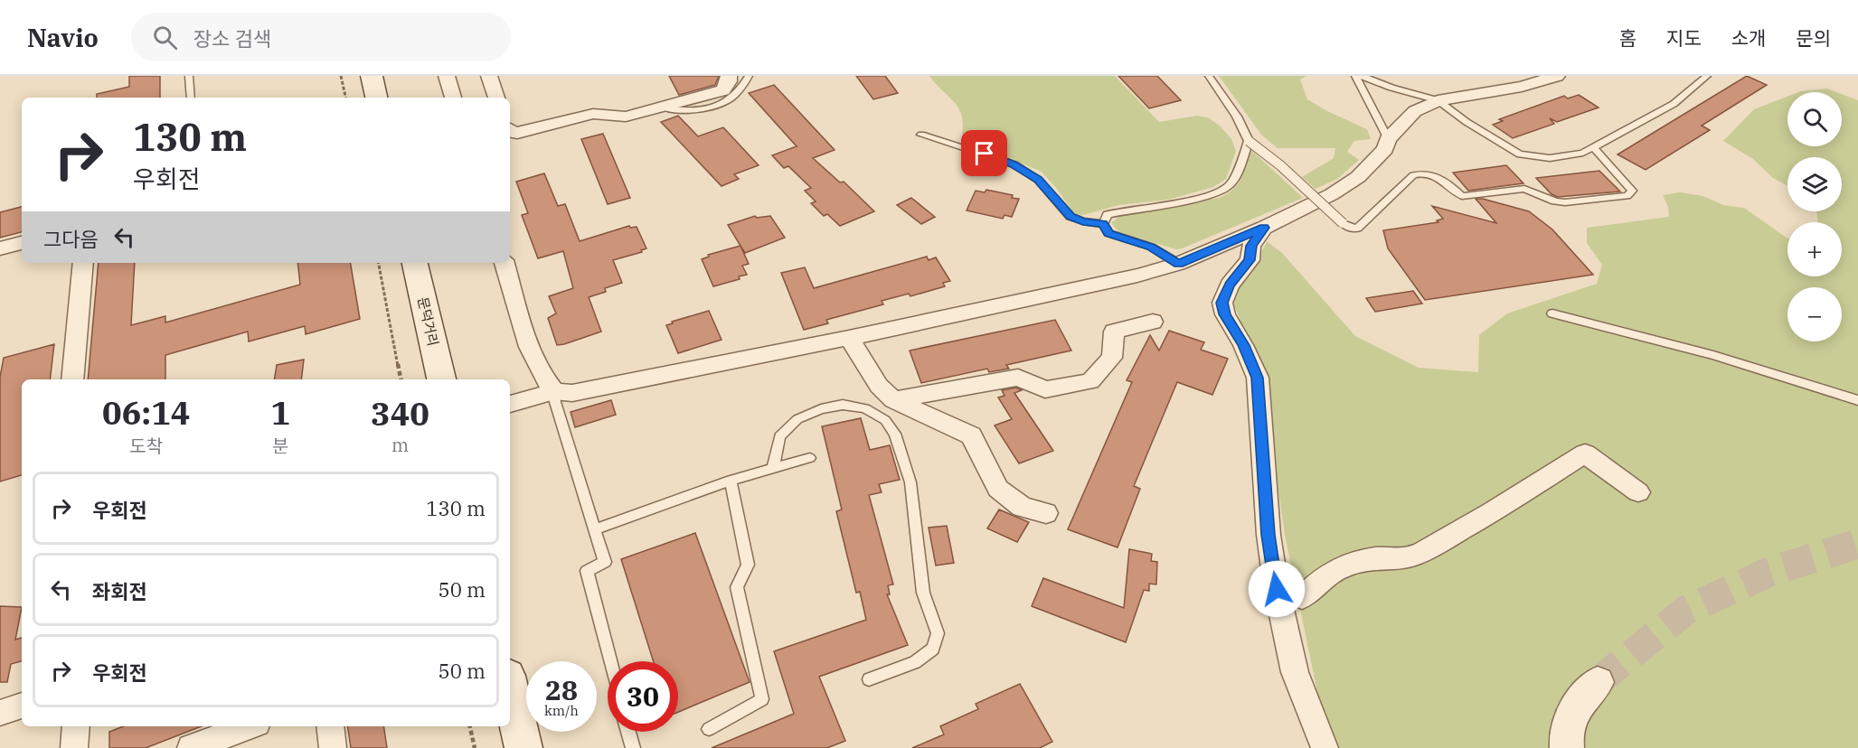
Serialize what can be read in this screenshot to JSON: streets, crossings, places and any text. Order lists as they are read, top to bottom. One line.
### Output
{"streets":{"main road":["문덕거리"]},"page":{"header":"Navio","search":"장소 검색","nav":["홈","지도","소개","문의"],"map_buttons":["+","−"],"turn":["130 m","우회전"],"then":"그다음","eta":["06:14","도착","1","분","340","m"],"list":[{"name":"우회전","value":"130 m"},{"name":"좌회전","value":"50 m"},{"name":"우회전","value":"50 m"}],"speed":"28 km/h","limit":"30"}}
